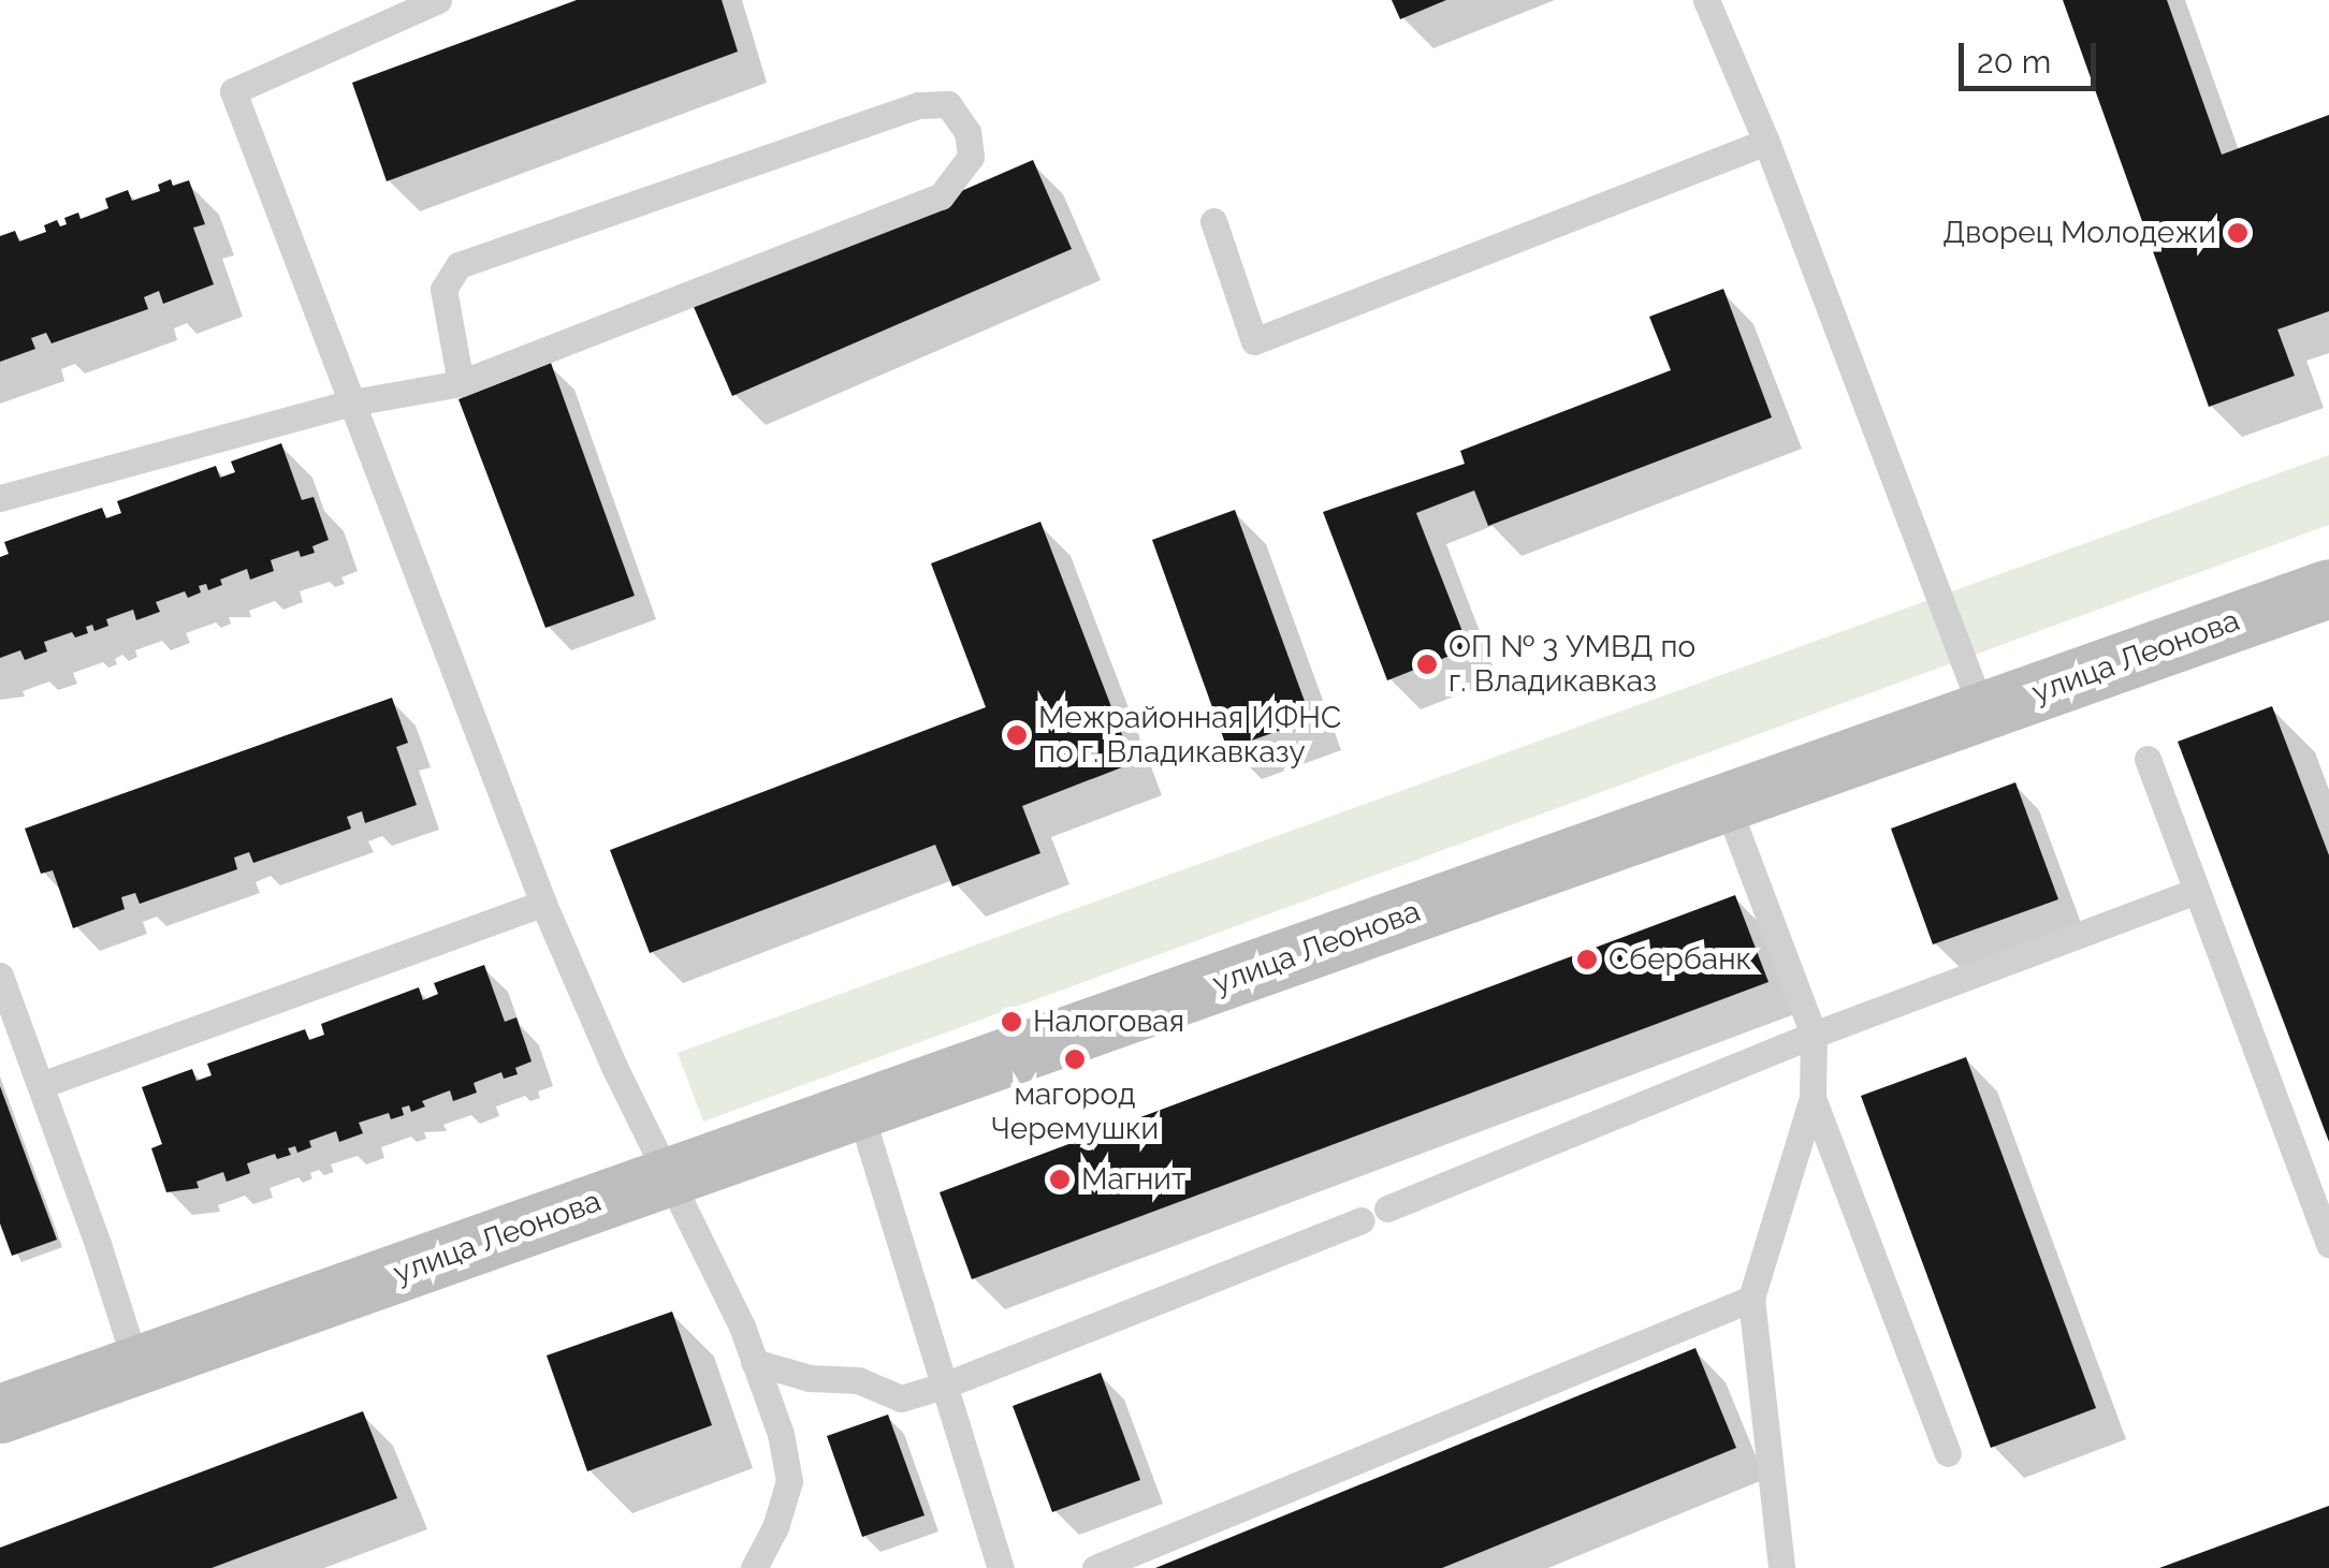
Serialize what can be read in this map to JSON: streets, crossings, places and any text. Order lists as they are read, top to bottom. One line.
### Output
{"streets":{"street":["улица Леонова"]},"places":["Дворец Молодежи","ОП № 3 УМВД по г. Владикавказ","Межрайонная ИФНС по г. Владикавказу","Сбербанк","Налоговая","магород Черемушки","Магнит"],"scale_bar":"20 m"}
